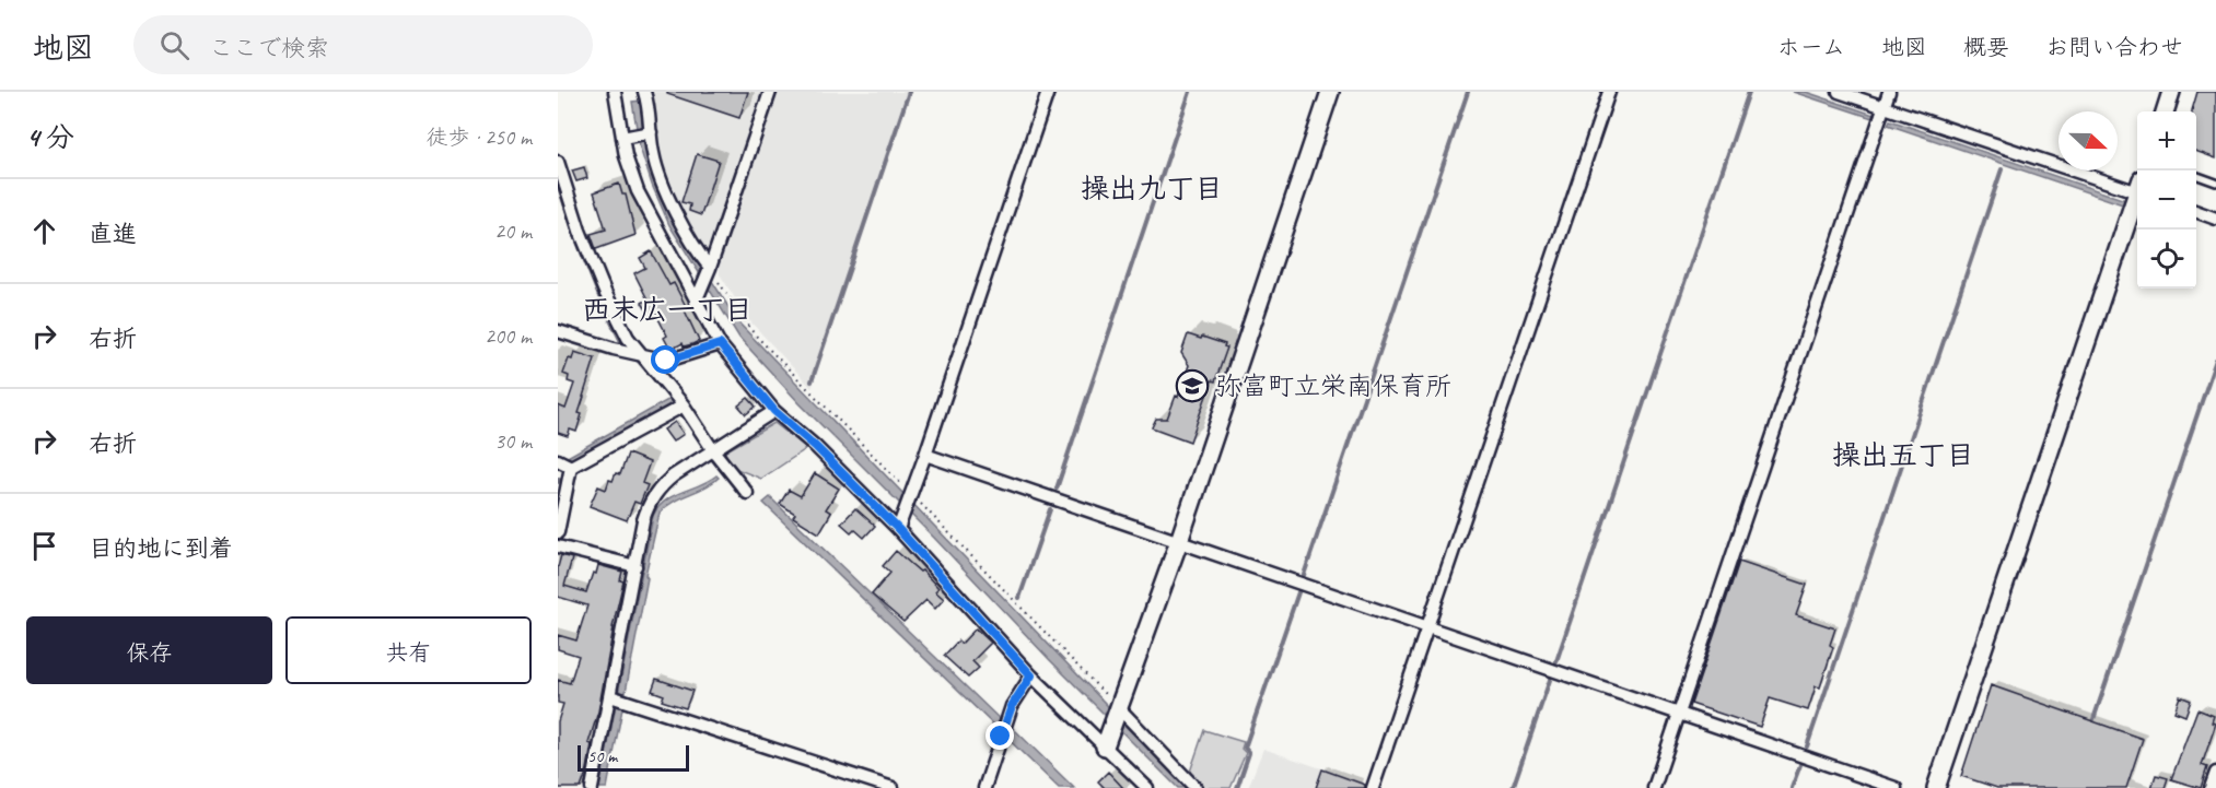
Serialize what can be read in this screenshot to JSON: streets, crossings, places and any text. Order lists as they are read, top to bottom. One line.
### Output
{"districts":["操出九丁目","西末広一丁目","操出五丁目"],"places":{"school or university":["弥富町立栄南保育所"]},"scale_bar":"50 m","north":"right","page":{"header":"地図","search":"ここで検索","nav":["ホーム","地図","概要","お問い合わせ"],"heading":["4 分","徒歩 · 250 m"],"map_buttons":["+","−"],"list":[["直進","20 m"],["右折","200 m"],["右折","30 m"],"目的地に到着"],"buttons":["保存","共有"],"scale":"50 m"}}
